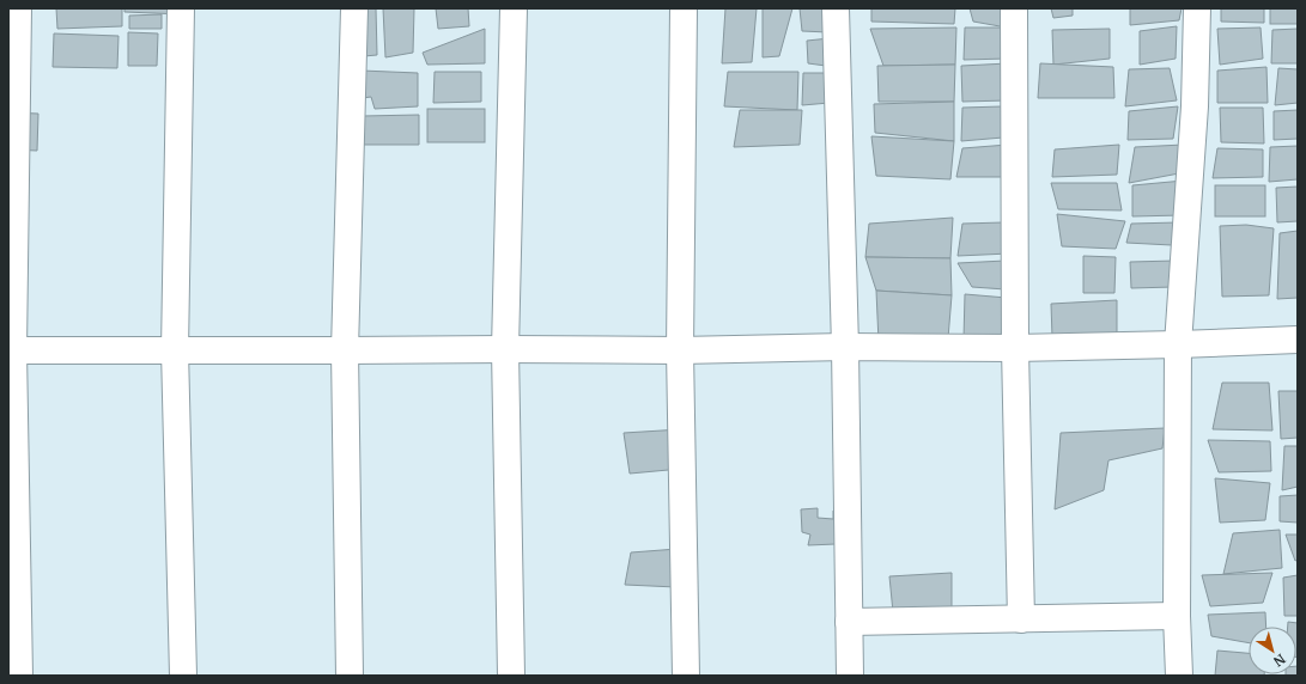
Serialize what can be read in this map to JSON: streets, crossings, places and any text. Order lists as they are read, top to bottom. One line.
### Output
{"north":"bottom right"}
